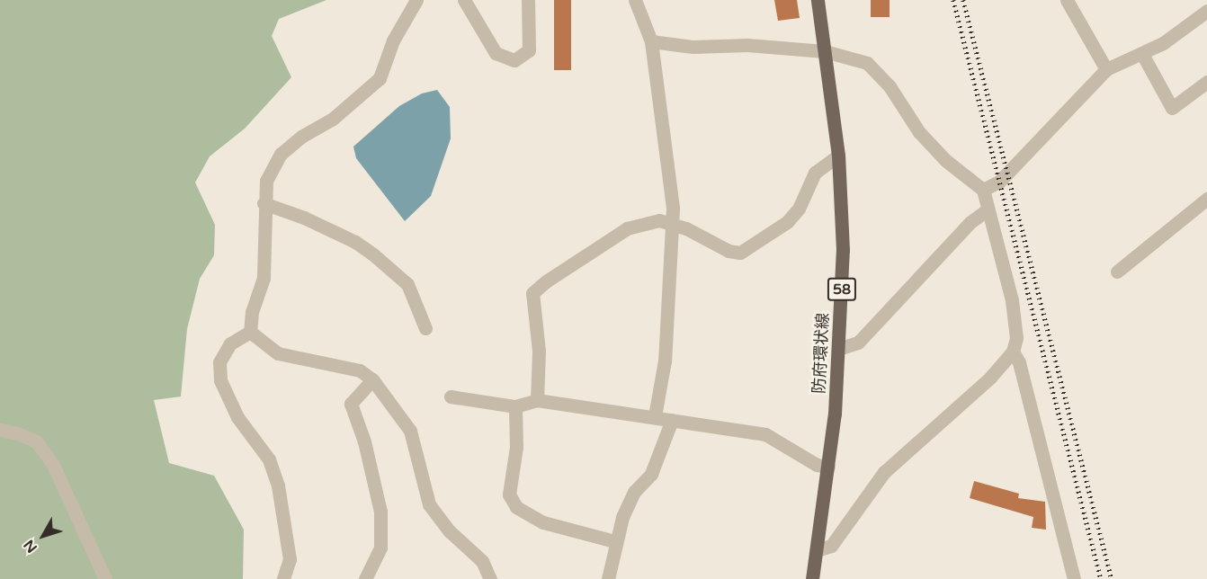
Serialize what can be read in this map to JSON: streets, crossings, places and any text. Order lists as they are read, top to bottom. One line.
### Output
{"streets":{"main road":["58","防府環状線"]},"north":"bottom left"}
